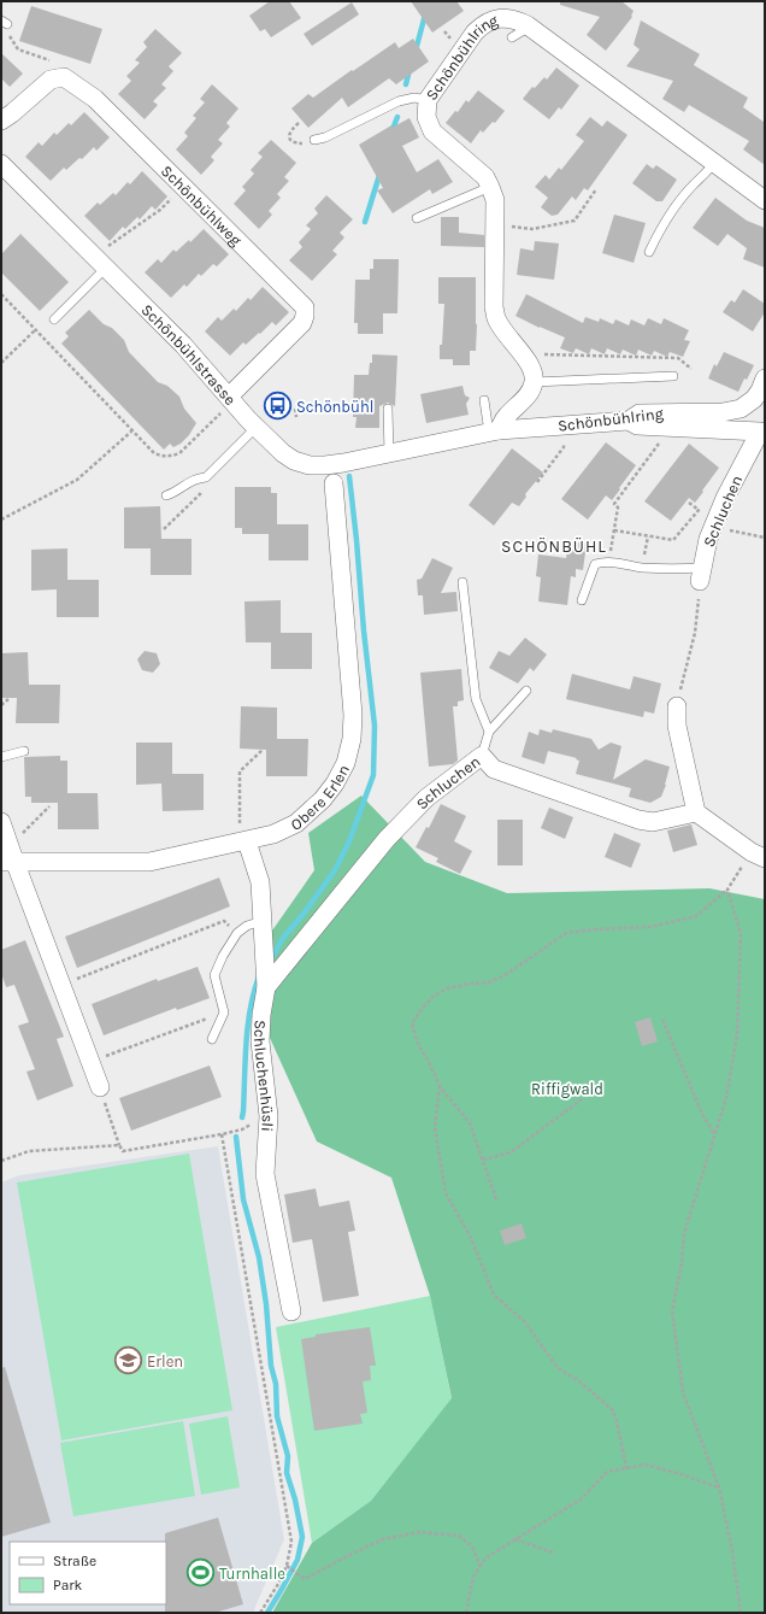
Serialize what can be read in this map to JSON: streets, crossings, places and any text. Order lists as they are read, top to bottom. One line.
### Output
{"streets":{"street":["Schönbühlring","Schönbühlweg","Schönbühlstrasse","Schluchen","Obere Erlen","Schluchenhüsli"]},"crossings":[["Schönbühlring","Schönbühlstrasse"],["Schönbühlweg","Schönbühlstrasse"],["Schluchen","Schluchenhüsli"],["Obere Erlen","Schluchenhüsli"]],"districts":["SCHÖNBÜHL"],"parks":["Riffigwald"],"places":{"bus stop":["Schönbühl"],"school or university":["Erlen"],"sports":["Turnhalle"]},"legend":["Straße","Park"]}
